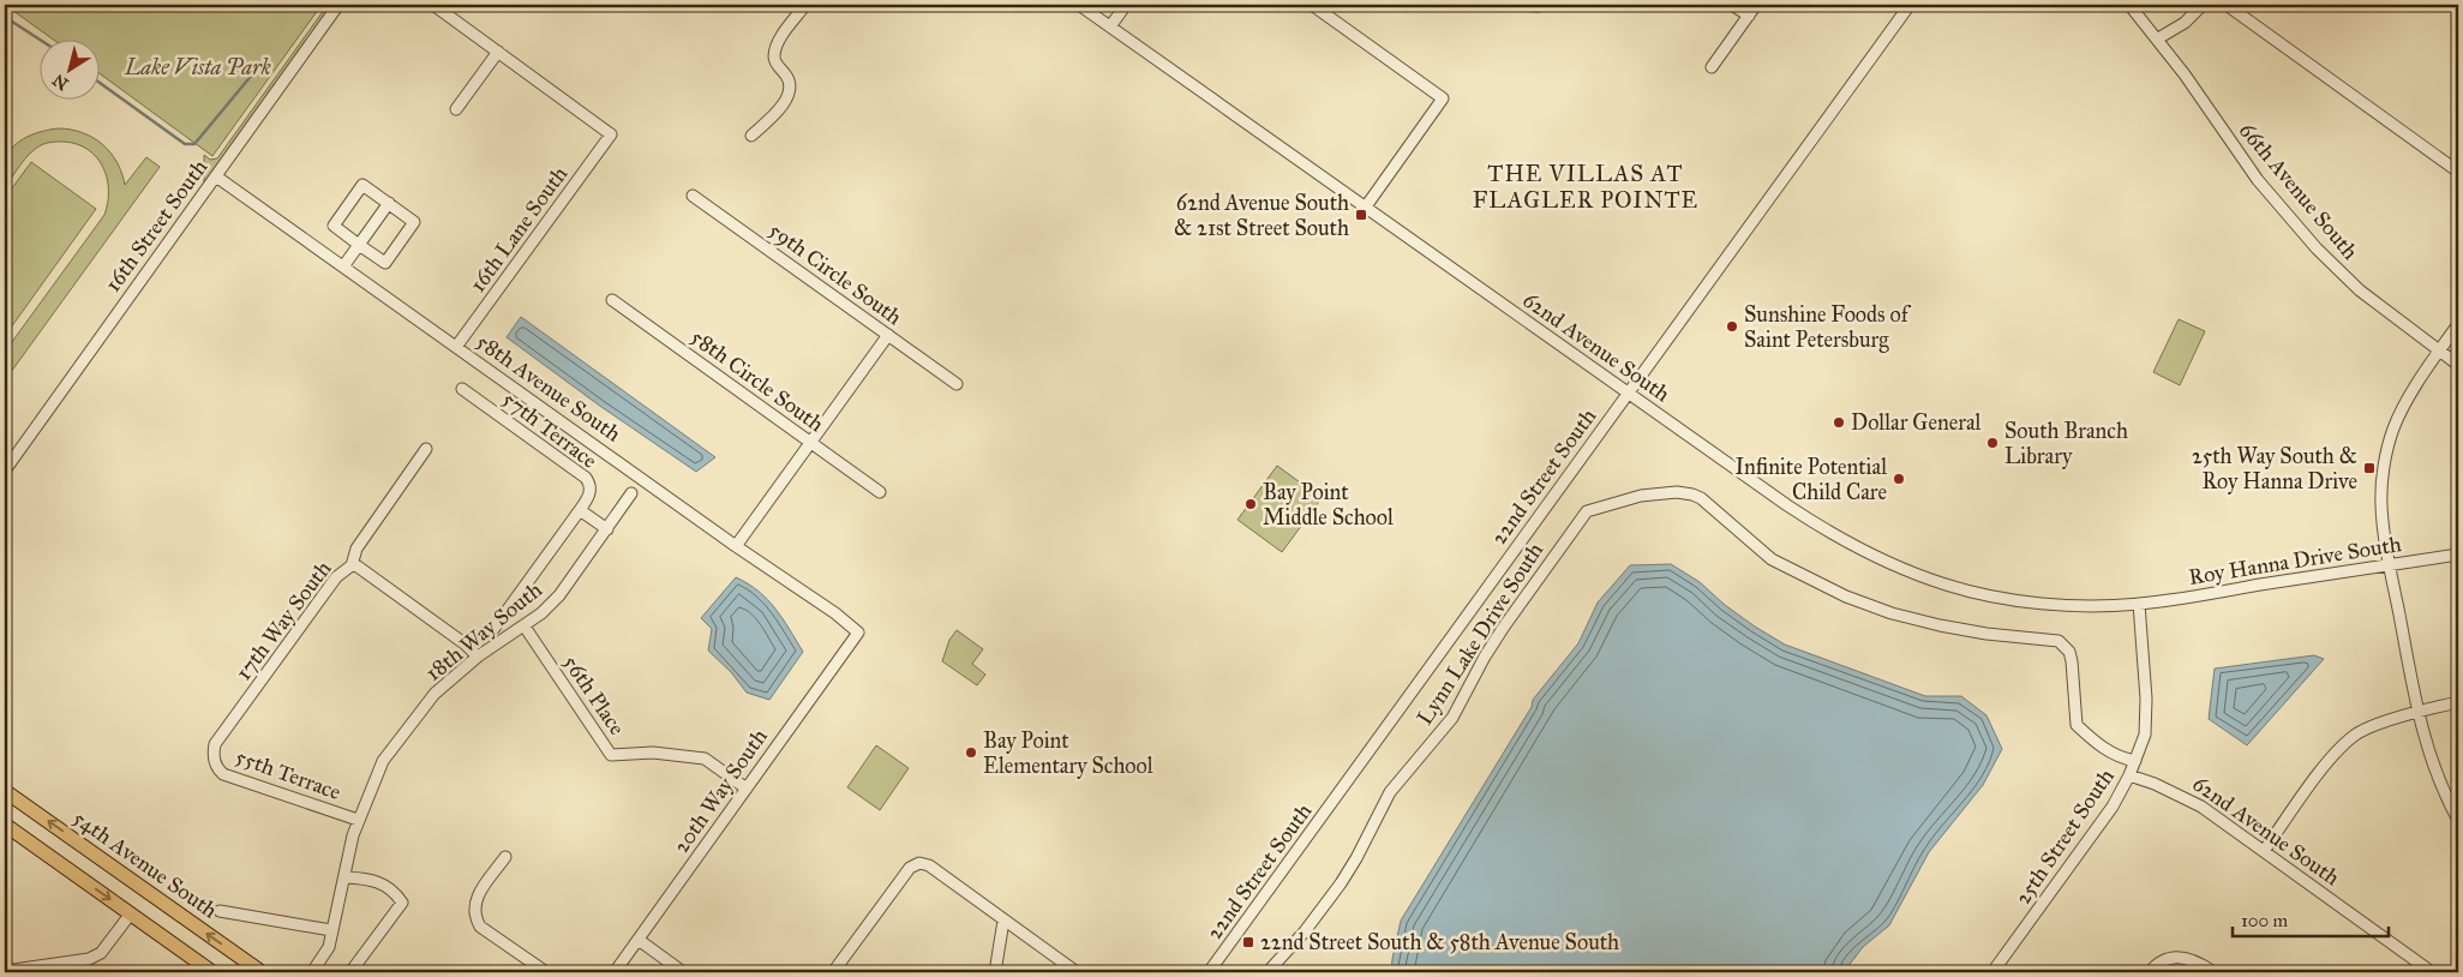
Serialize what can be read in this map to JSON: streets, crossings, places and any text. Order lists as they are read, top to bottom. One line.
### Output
{"streets":{"main road":["54th Avenue South"],"street":["66th Avenue South","16th Street South","16th Lane South","59th Circle South","62nd Avenue South","58th Circle South","58th Avenue South","57th Terrace","22nd Street South","Roy Hanna Drive South","17th Way South","18th Way South","Lynn Lake Drive South","56th Place","55th Terrace","20th Way South","25th Street South"]},"crossings":[["16th Street South","58th Avenue South"],["16th Lane South","58th Avenue South"],["62nd Avenue South","22nd Street South"],["62nd Avenue South","Roy Hanna Drive South"],["62nd Avenue South","25th Street South"],["58th Avenue South","20th Way South"],["Roy Hanna Drive South","25th Street South"],["17th Way South","55th Terrace"],["18th Way South","56th Place"],["18th Way South","55th Terrace"],["Lynn Lake Drive South","25th Street South"],["56th Place","20th Way South"]],"districts":["THE VILLAS AT FLAGLER POINTE"],"parks":["Lake Vista Park"],"places":{"transit":["62nd Avenue South & 21st Street South","25th Way South & Roy Hanna Drive","22nd Street South & 58th Avenue South"],"other":["Sunshine Foods of Saint Petersburg","Dollar General","South Branch Library","Infinite Potential Child Care","Bay Point Middle School","Bay Point Elementary School"]},"scale_bar":"100 m","north":"bottom left"}
